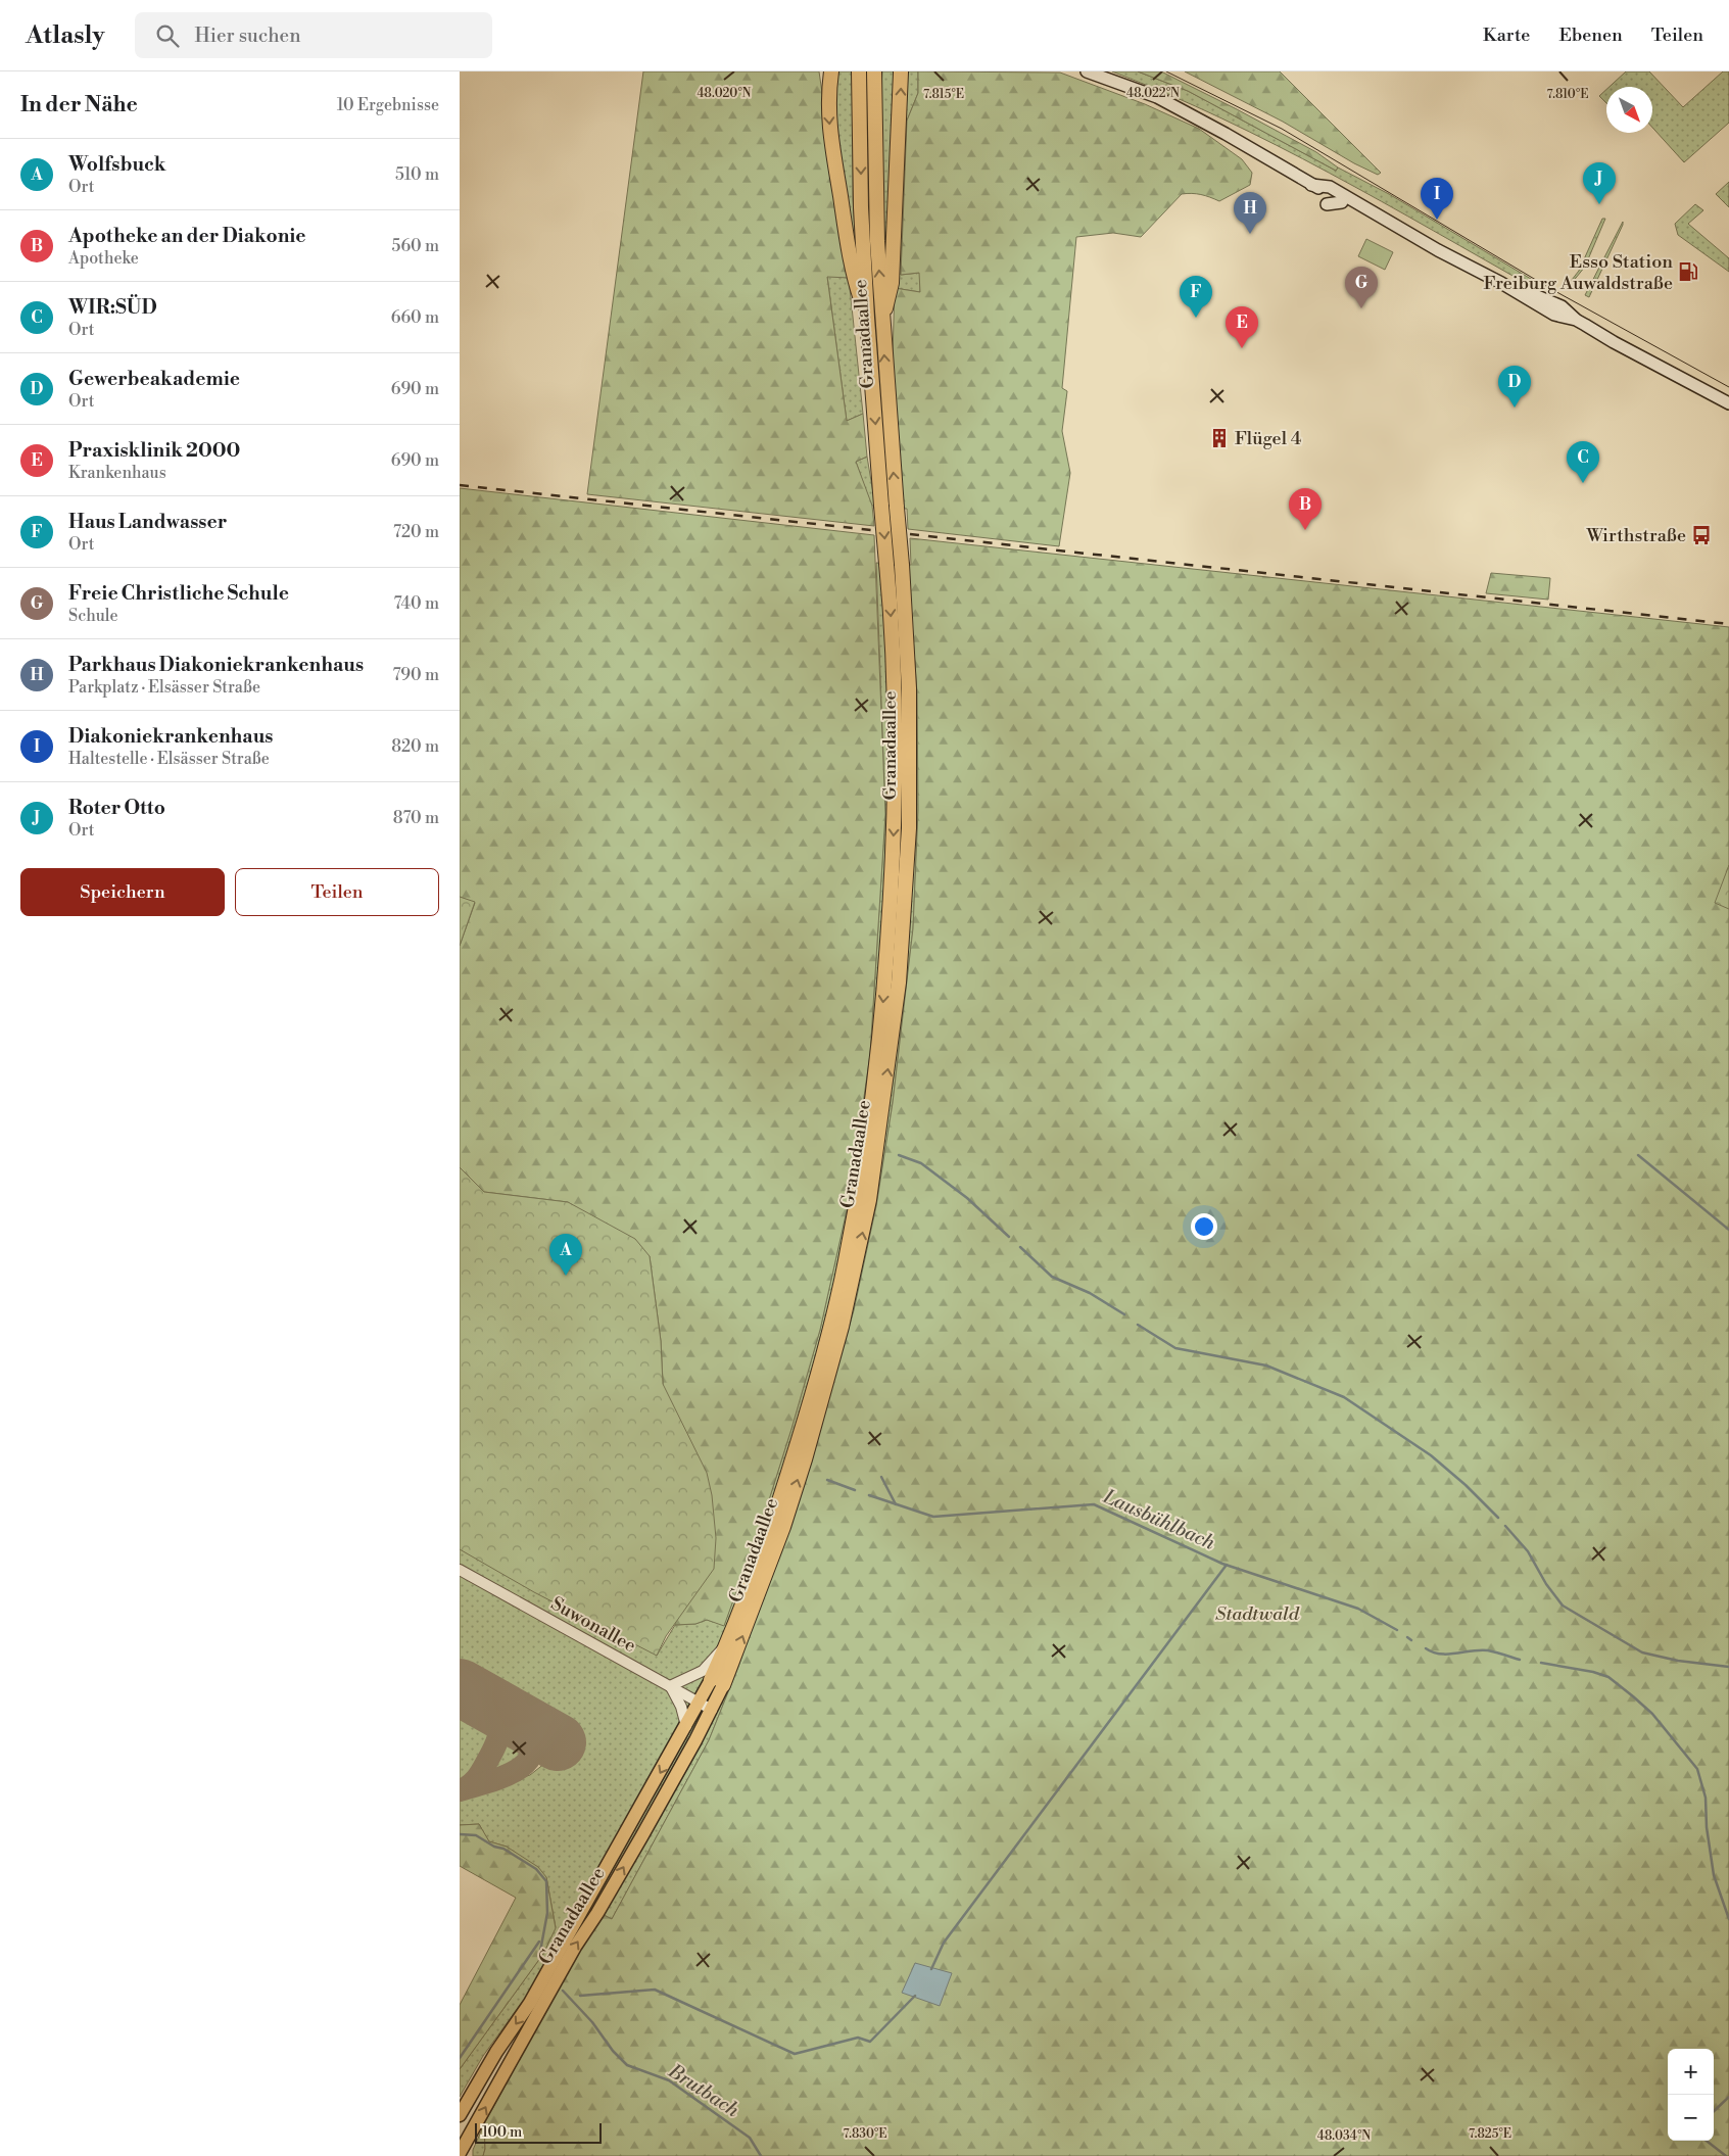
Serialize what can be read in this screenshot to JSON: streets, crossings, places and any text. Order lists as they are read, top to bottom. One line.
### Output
{"streets":{"highway":["Granadaallee"],"street":["Suwonallee"]},"crossings":[["Granadaallee","Suwonallee"]],"water":["Lausbühlbach","Brutbach"],"parks":["Stadtwald"],"places":{"fuel station":["Esso Station Freiburg Auwaldstraße"],"building":["Flügel 4"],"bus stop":["Wirthstraße"]},"scale_bar":"100 m","north":"bottom right","page":{"header":"Atlasly","search":"Hier suchen","nav":["Karte","Ebenen","Teilen"],"heading":["In der Nähe","10 Ergebnisse"],"list":[{"mark":"A","name":"Wolfsbuck","note":"Ort","value":"510 m"},{"mark":"B","name":"Apotheke an der Diakonie","note":"Apotheke","value":"560 m"},{"mark":"C","name":"WIR:SÜD","note":"Ort","value":"660 m"},{"mark":"D","name":"Gewerbeakademie","note":"Ort","value":"690 m"},{"mark":"E","name":"Praxisklinik 2000","note":"Krankenhaus","value":"690 m"},{"mark":"F","name":"Haus Landwasser","note":"Ort","value":"720 m"},{"mark":"G","name":"Freie Christliche Schule","note":"Schule","value":"740 m"},{"mark":"H","name":"Parkhaus Diakoniekrankenhaus","note":"Parkplatz · Elsässer Straße","value":"790 m"},{"mark":"I","name":"Diakoniekrankenhaus","note":"Haltestelle · Elsässer Straße","value":"820 m"},{"mark":"J","name":"Roter Otto","note":"Ort","value":"870 m"}],"pins":["J","I","H","G","F","E","D","C","B","A"],"buttons":["Speichern","Teilen"],"map_buttons":["+","−"],"scale":"100 m"},"coordinates":["48.020°N","48.022°N","7.810°E","7.815°E","7.830°E","7.825°E","48.034°N"]}
